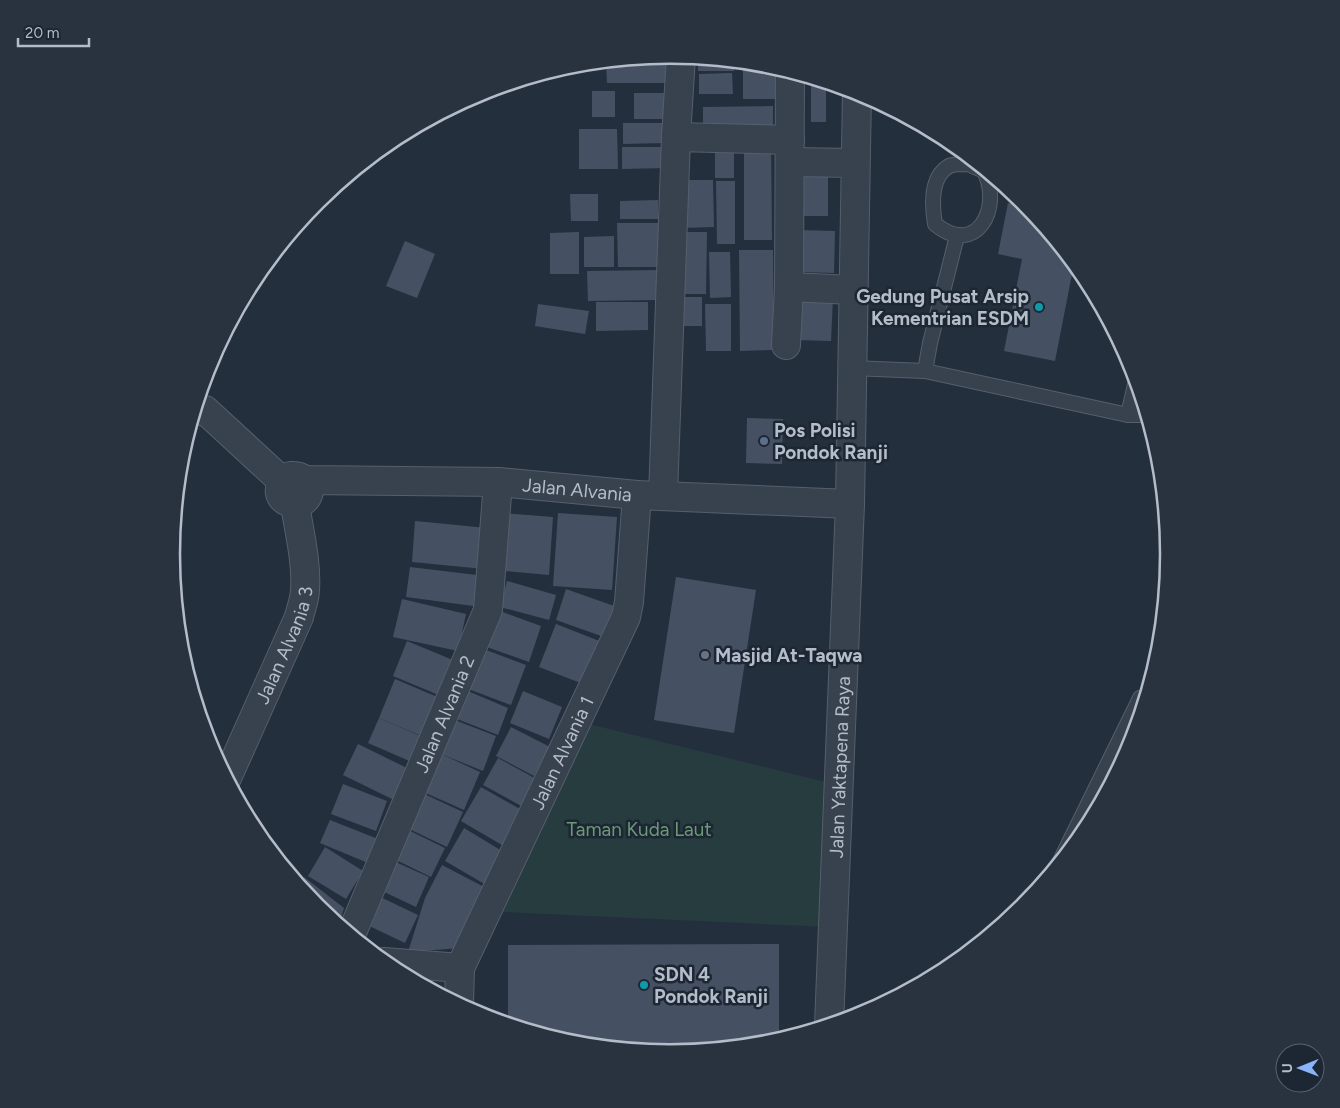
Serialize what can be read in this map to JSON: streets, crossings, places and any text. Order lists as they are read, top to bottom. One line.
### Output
{"streets":{"street":["Jalan Alvania","Jalan Alvania 3","Jalan Alvania 2","Jalan Alvania 1","Jalan Yaktapena Raya"]},"crossings":[["Jalan Alvania","Jalan Alvania 3"],["Jalan Alvania","Jalan Alvania 2"],["Jalan Alvania","Jalan Alvania 1"],["Jalan Alvania","Jalan Yaktapena Raya"]],"parks":["Taman Kuda Laut"],"places":["Gedung Pusat Arsip Kementrian ESDM","Pos Polisi Pondok Ranji","Masjid At-Taqwa","SDN 4 Pondok Ranji"],"scale_bar":"20 m","north":"left"}
